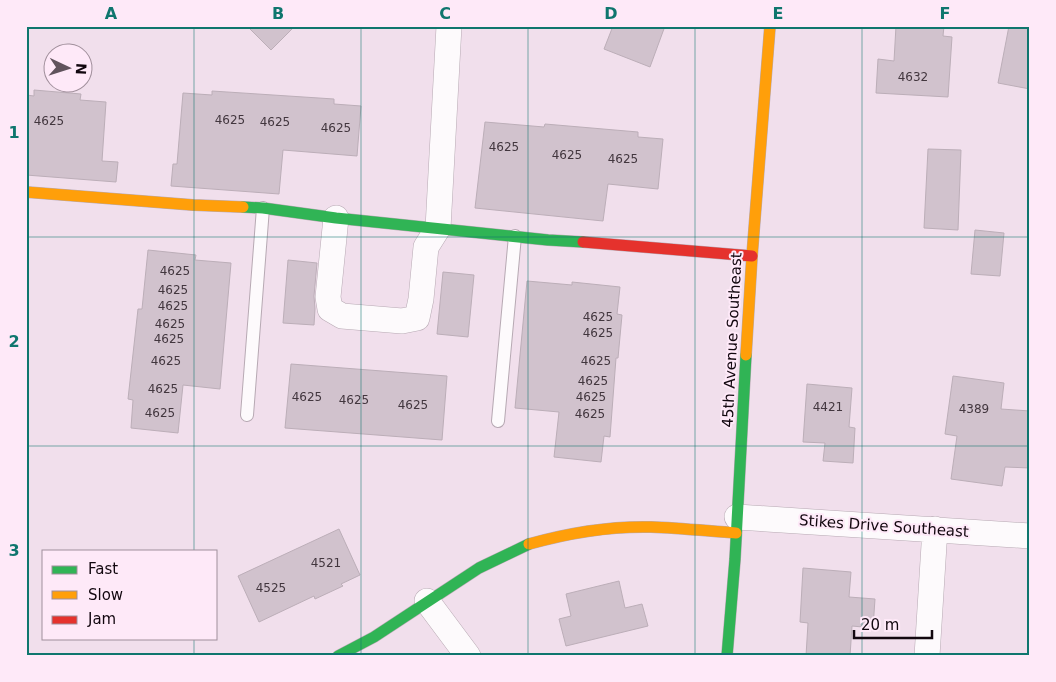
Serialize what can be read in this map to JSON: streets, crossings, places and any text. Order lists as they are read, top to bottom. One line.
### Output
{"streets":{"street":["45th Avenue Southeast","Stikes Drive Southeast"]},"crossings":[["45th Avenue Southeast","Stikes Drive Southeast"]],"house_numbers":["4632","4625","4625","4625","4625","4625","4625","4625","4625","4625","4625","4625","4625","4625","4625","4625","4625","4625","4625","4625","4625","4625","4625","4421","4389","4625","4625","4521","4525"],"legend":["Fast","Slow","Jam"],"scale_bar":"20 m","north":"right","grid":{"columns":["A","B","C","D","E","F"],"rows":["1","2","3"]}}
